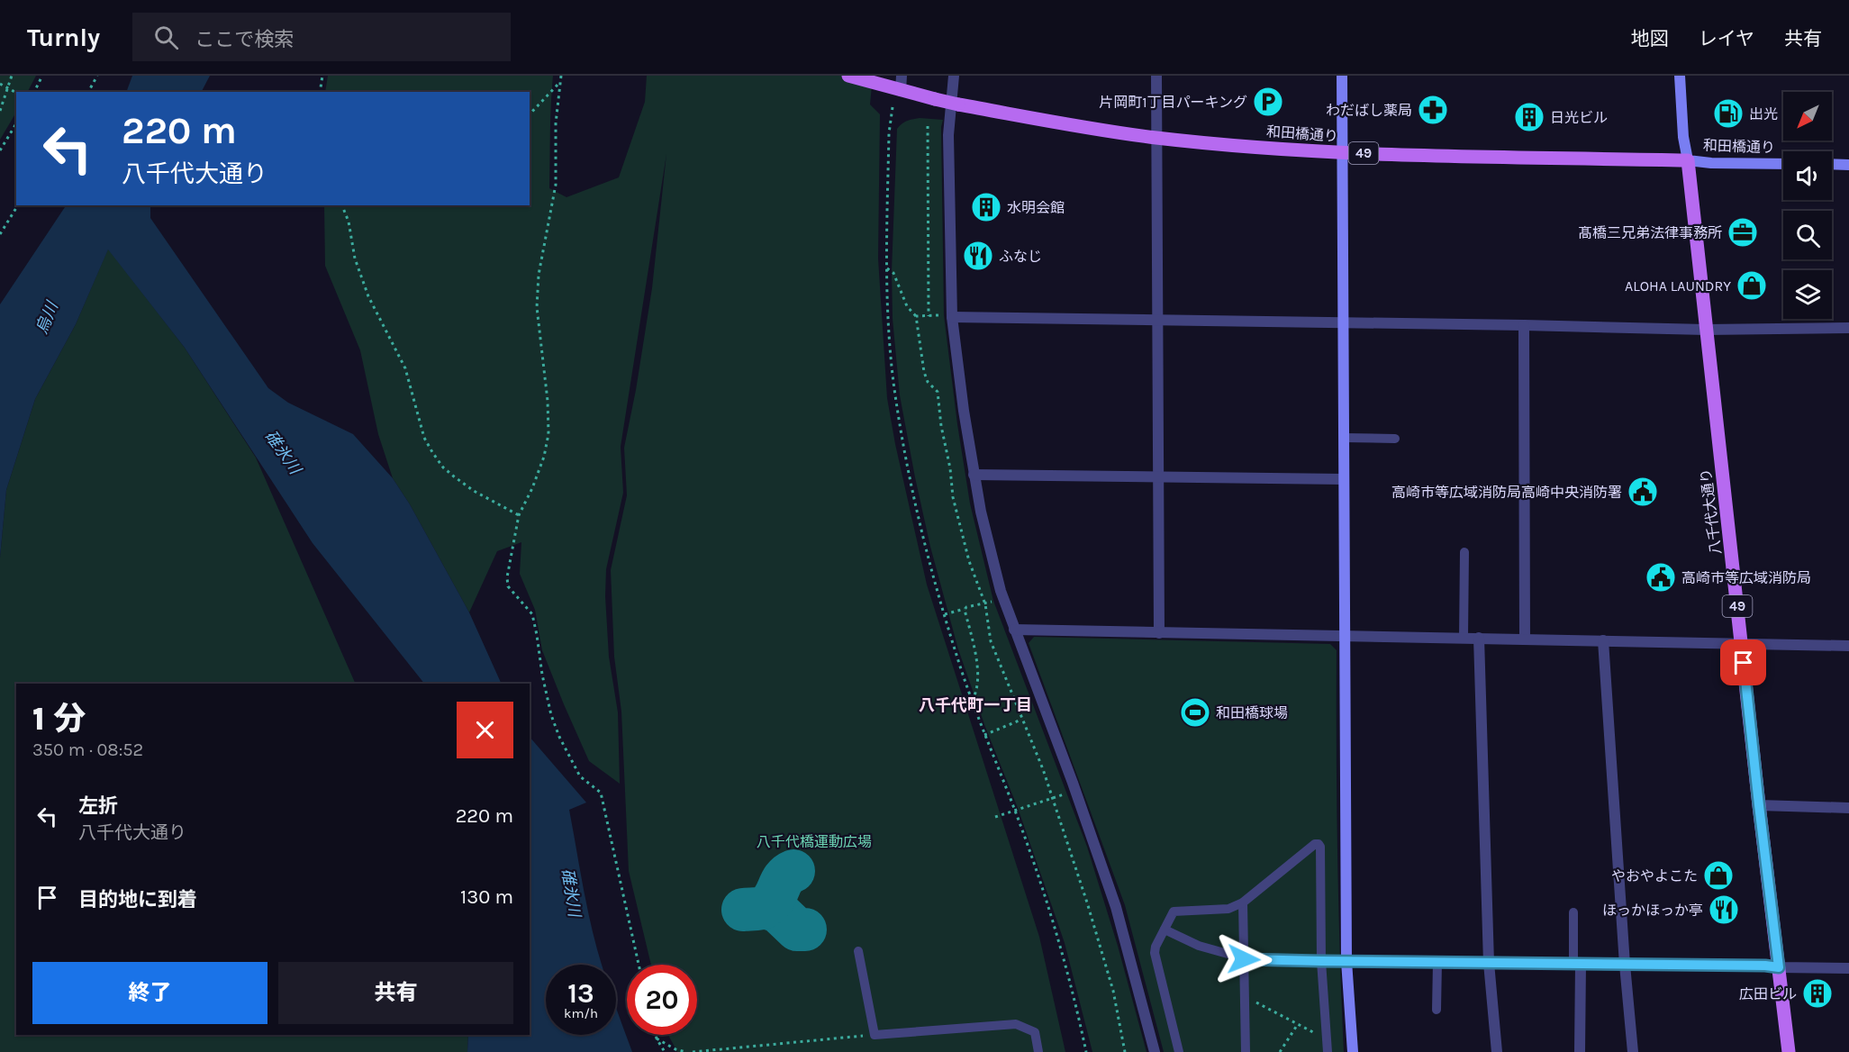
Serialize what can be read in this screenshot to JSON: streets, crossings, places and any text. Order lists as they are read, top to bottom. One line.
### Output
{"streets":{"main road":["和田橋通り","49","八千代大通り"]},"crossings":[["和田橋通り","八千代大通り"]],"districts":["八千代町一丁目"],"water":["烏川","碓氷川"],"parks":["八千代橋運動広場"],"places":{"parking":["片岡町1丁目パーキング"],"pharmacy":["わだばし薬局"],"fuel station":["出光"],"building":["日光ビル","水明会館","広田ビル"],"office":["髙橋三兄弟法律事務所"],"restaurant":["ふなじ","ほっかほっか亭"],"shop":["ALOHA LAUNDRY","やおやよこた"],"public building":["高崎市等広域消防局高崎中央消防署","高崎市等広域消防局"],"sports":["和田橋球場"]},"north":"bottom left","page":{"header":"Turnly","search":"ここで検索","nav":["地図","レイヤ","共有"],"turn":["220 m","八千代大通り"],"heading":["1 分","350 m · 08:52"],"list":[{"name":"左折","note":"八千代大通り","value":"220 m"},{"name":"目的地に到着","value":"130 m"}],"buttons":["終了","共有"],"speed":"13 km/h","limit":"20"}}
